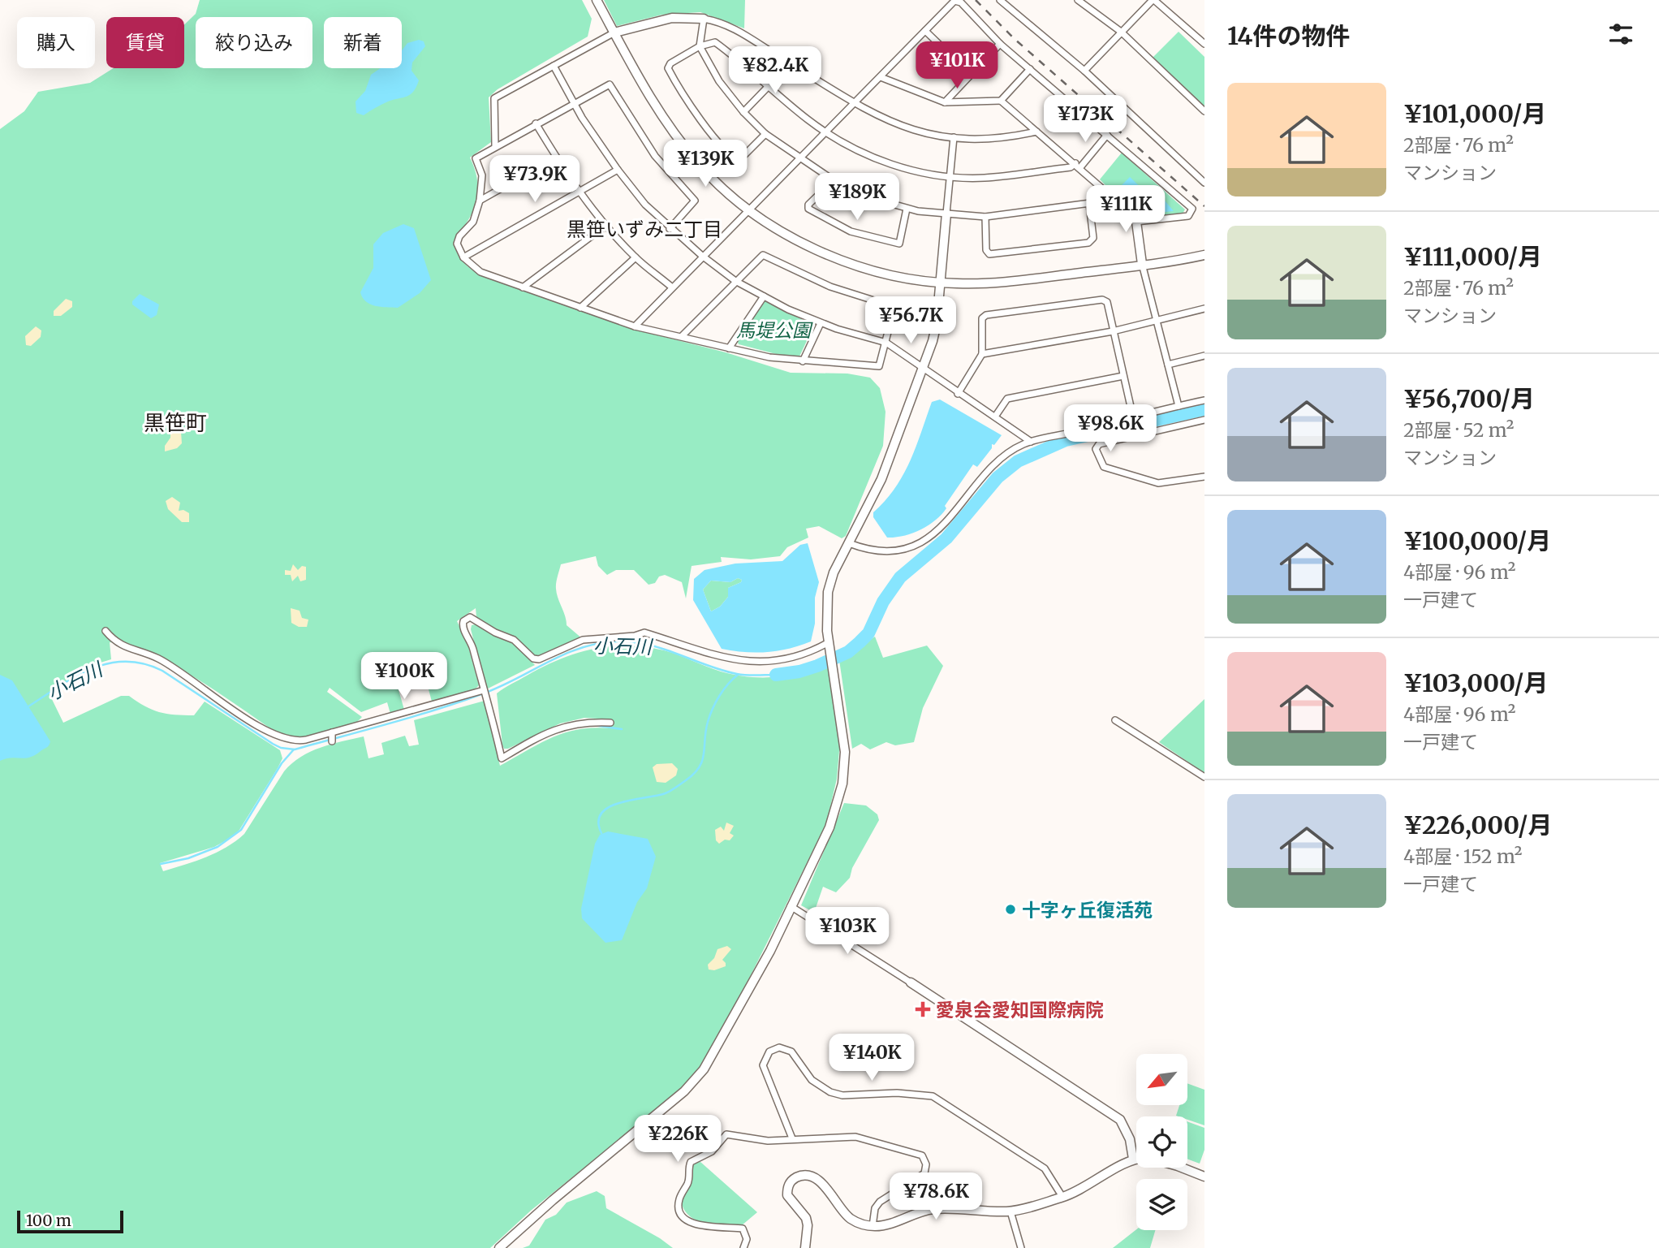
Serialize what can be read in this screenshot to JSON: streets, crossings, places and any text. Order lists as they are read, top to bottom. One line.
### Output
{"districts":["黒笹いずみ二丁目","黒笹町"],"water":["小石川"],"parks":["馬堤公園"],"places":{"other":["十字ヶ丘復活苑"],"health":["愛泉会愛知国際病院"]},"scale_bar":"100 m","north":"bottom left","page":{"heading":"14件の物件","chip":["購入","賃貸","絞り込み","新着"],"price":["¥101K","¥82.4K","¥173K","¥139K","¥73.9K","¥189K","¥111K","¥56.7K","¥98.6K","¥100K","¥103K","¥140K","¥226K","¥78.6K"],"list":[{"name":"¥101,000/月","note":"2部屋 · 76 m² · マンション"},{"name":"¥111,000/月","note":"2部屋 · 76 m² · マンション"},{"name":"¥56,700/月","note":"2部屋 · 52 m² · マンション"},{"name":"¥100,000/月","note":"4部屋 · 96 m² · 一戸建て"},{"name":"¥103,000/月","note":"4部屋 · 96 m² · 一戸建て"},{"name":"¥226,000/月","note":"4部屋 · 152 m² · 一戸建て"}],"scale":"100 m"}}
